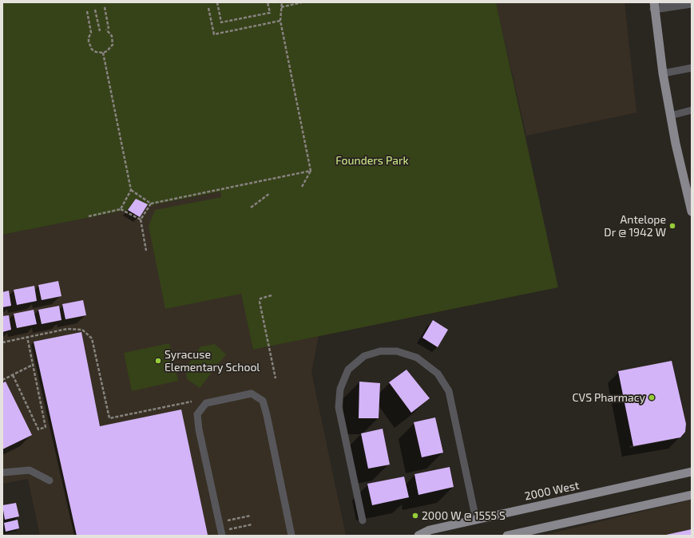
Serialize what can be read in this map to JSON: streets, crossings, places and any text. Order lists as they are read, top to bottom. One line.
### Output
{"streets":{"main road":["2000 West"]},"parks":["Founders Park"],"places":["Antelope Dr @ 1942 W","Syracuse Elementary School","CVS Pharmacy","2000 W @ 1555 S"]}
